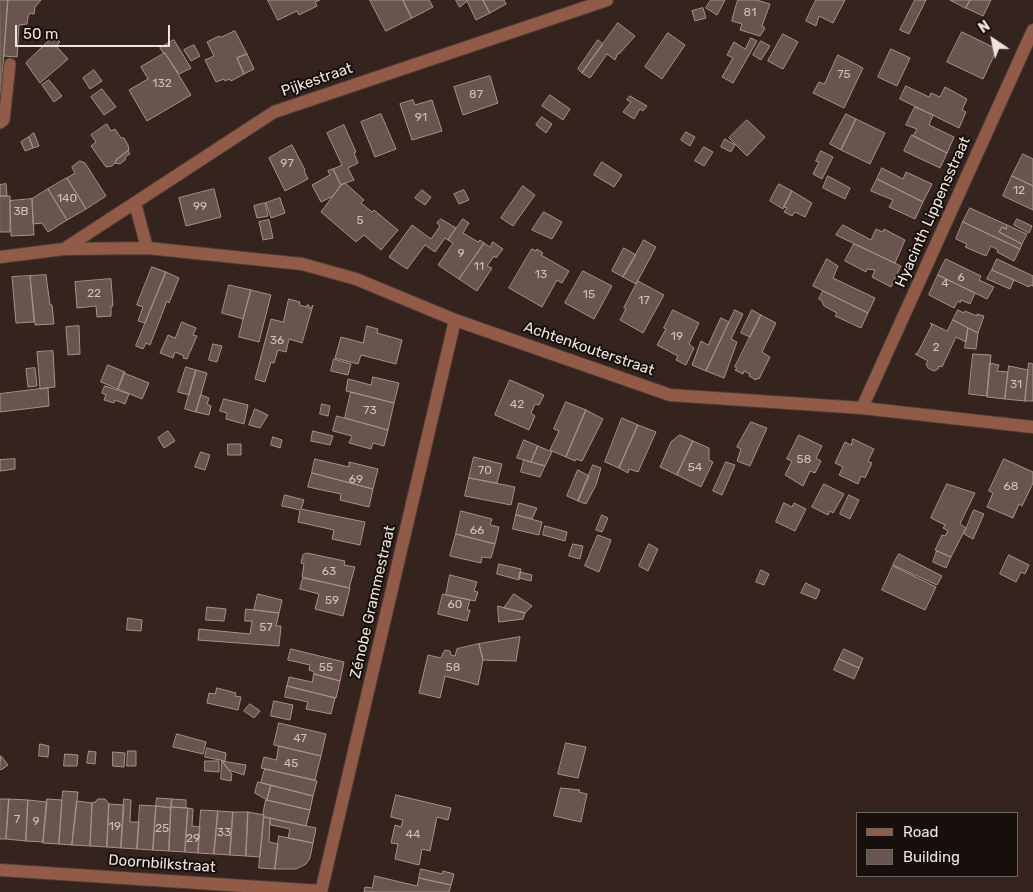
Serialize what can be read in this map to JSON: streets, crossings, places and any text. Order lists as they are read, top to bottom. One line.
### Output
{"streets":{"street":["Pijkestraat","Hyacinth Lippensstraat","Achtenkouterstraat","Zénobe Grammestraat","Doornbilkstraat"]},"crossings":[["Pijkestraat","Achtenkouterstraat"],["Hyacinth Lippensstraat","Achtenkouterstraat"],["Achtenkouterstraat","Zénobe Grammestraat"],["Zénobe Grammestraat","Doornbilkstraat"]],"house_numbers":["81","75","132","87","91","97","12","140","99","3B","5","9","11","13","6","4","22","15","17","19","36","2","31","42","73","58","54","70","69","68","66","63","59","60","57","55","58","47","45","7","9","19","25","33","44","29"],"legend":["Road","Building"],"scale_bar":"50 m","north":"top left"}
